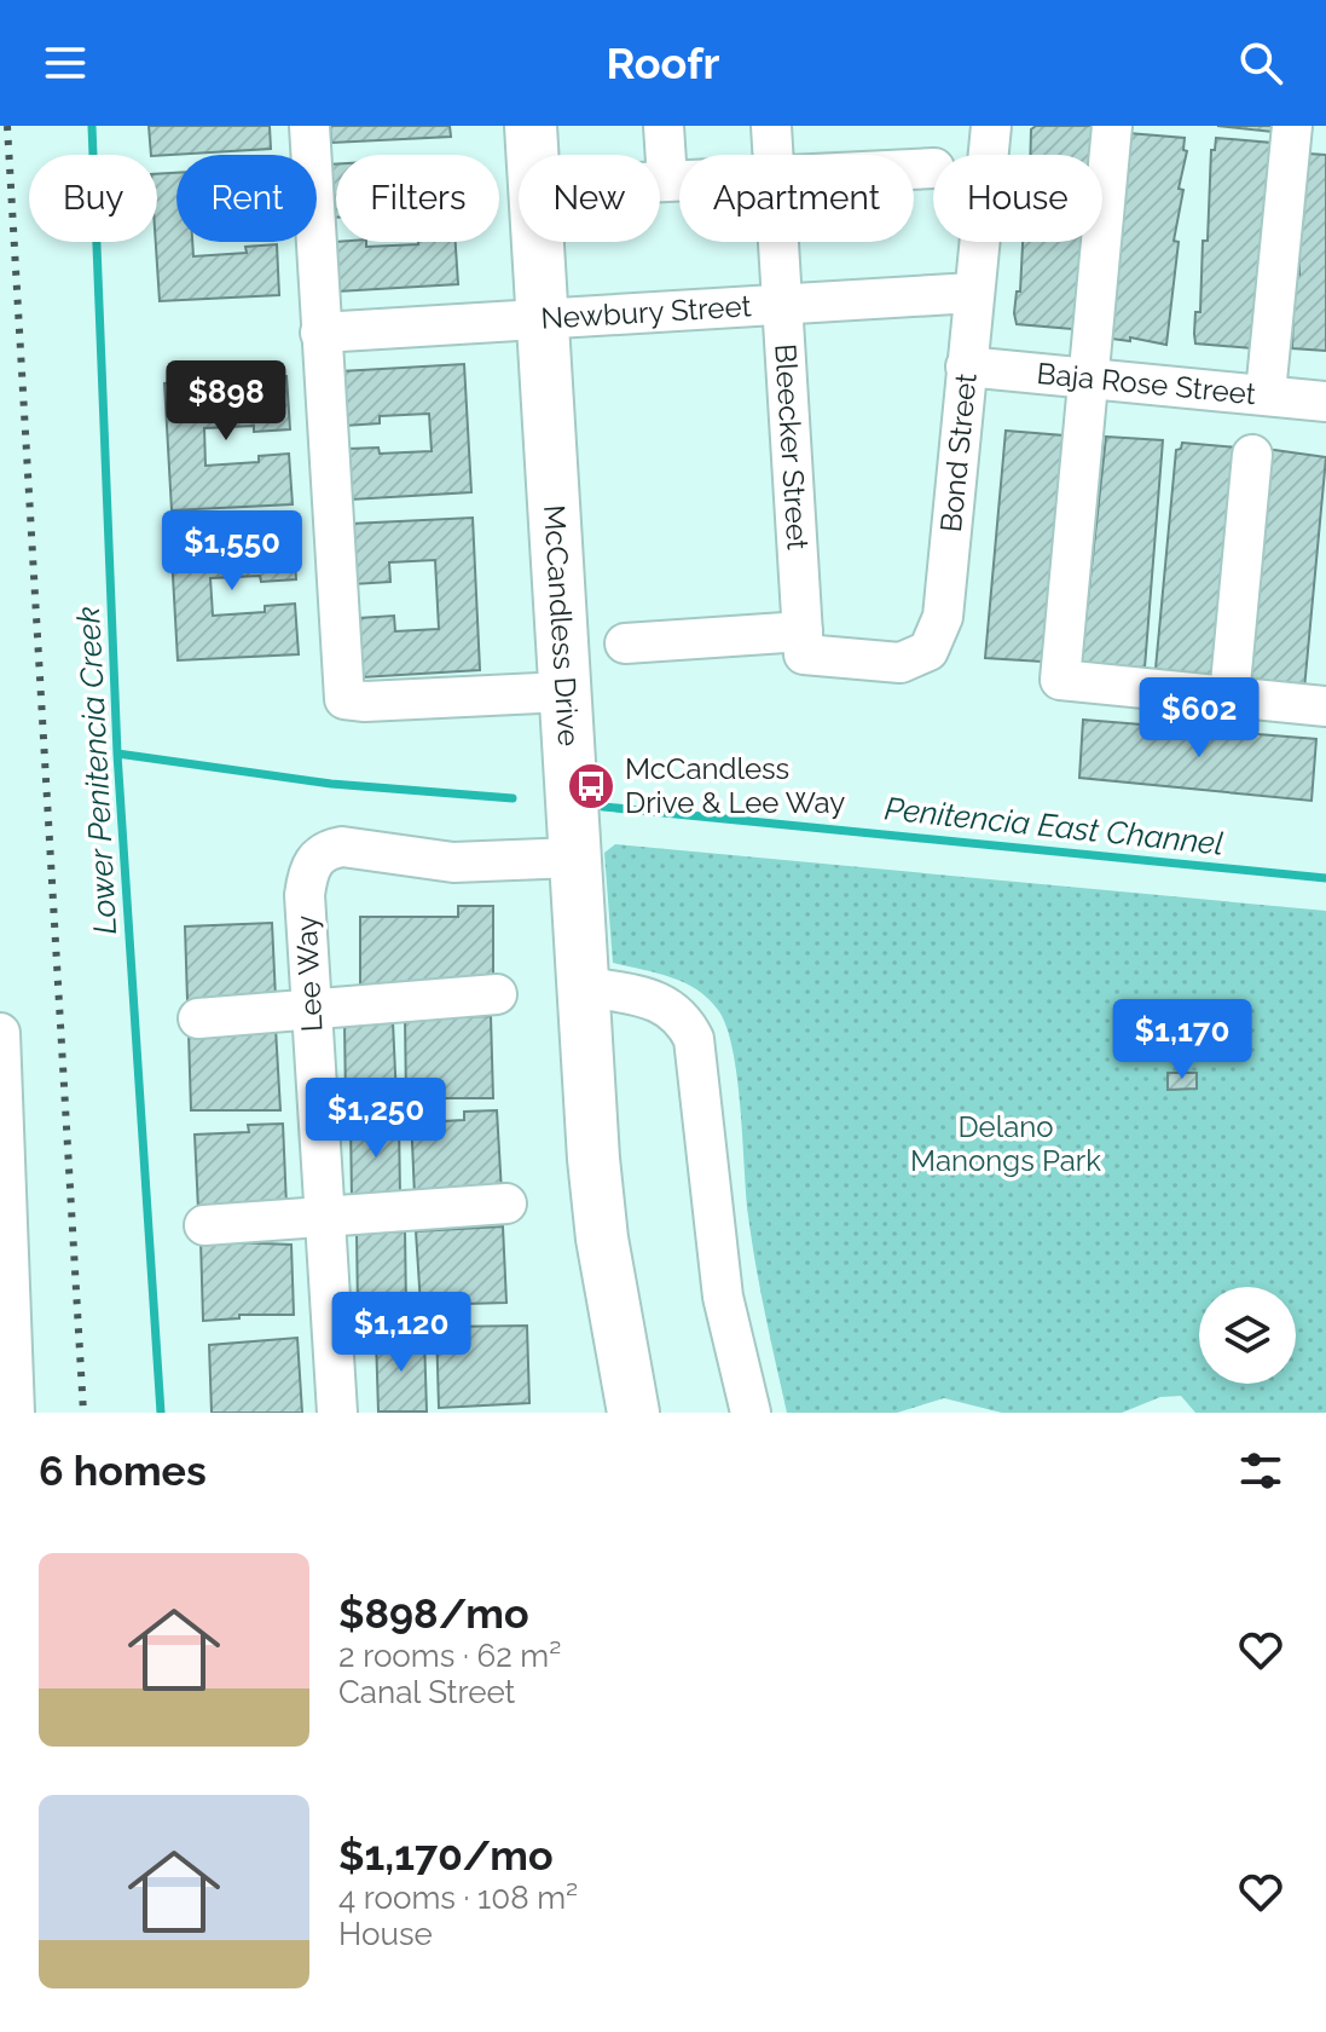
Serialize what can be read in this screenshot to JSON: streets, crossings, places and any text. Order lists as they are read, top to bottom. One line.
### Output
{"streets":{"main road":["McCandless Drive"],"street":["Newbury Street","Baja Rose Street","Bleecker Street","Bond Street","Lee Way"]},"crossings":[["Newbury Street","Bleecker Street"],["Newbury Street","Bond Street"],["Newbury Street","McCandless Drive"],["Baja Rose Street","Bond Street"],["Bleecker Street","Bond Street"],["McCandless Drive","Lee Way"]],"water":["Lower Penitencia Creek","Penitencia East Channel"],"parks":["Delano Manongs Park"],"places":{"bus stop":["McCandless Drive & Lee Way"]},"page":{"header":"Roofr","chip":["Buy","Rent","Filters","New","Apartment","House"],"price":["$898","$1,550","$602","$1,170","$1,250","$1,120"],"heading":"6 homes","list":[{"name":"$898/mo","note":"2 rooms · 62 m² · Canal Street"},{"name":"$1,170/mo","note":"4 rooms · 108 m² · House"}]}}
